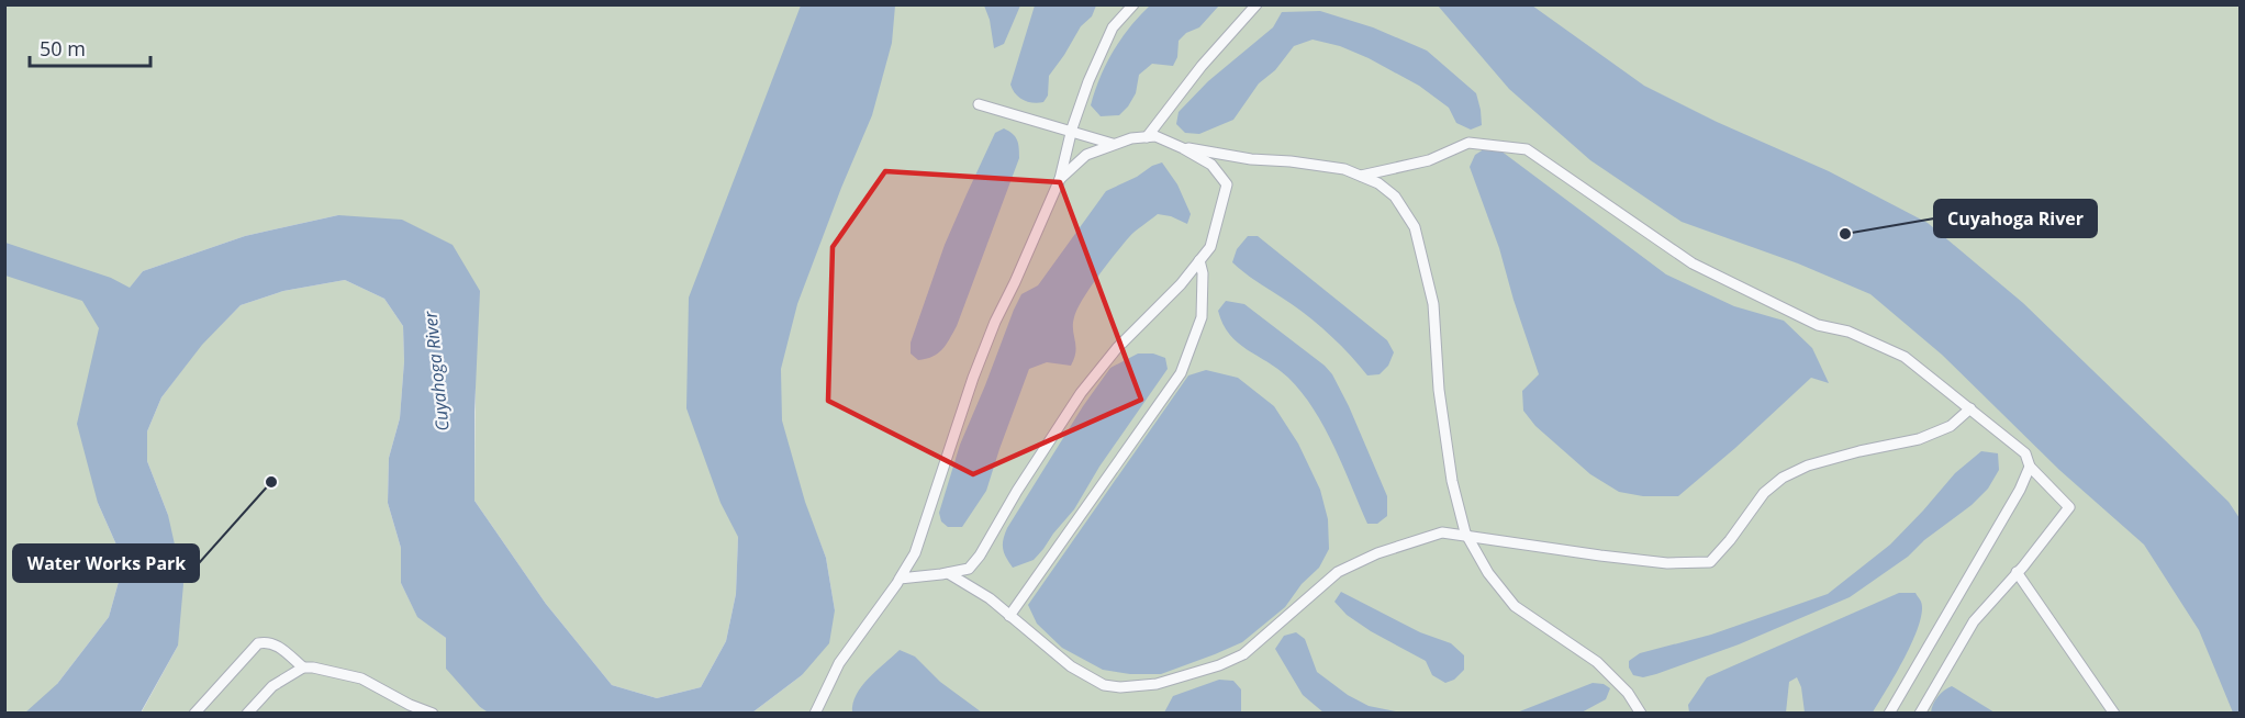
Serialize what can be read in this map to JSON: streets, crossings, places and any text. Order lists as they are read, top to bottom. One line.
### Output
{"water":["Cuyahoga River"],"places":["Cuyahoga River","Water Works Park"],"scale_bar":"50 m"}
